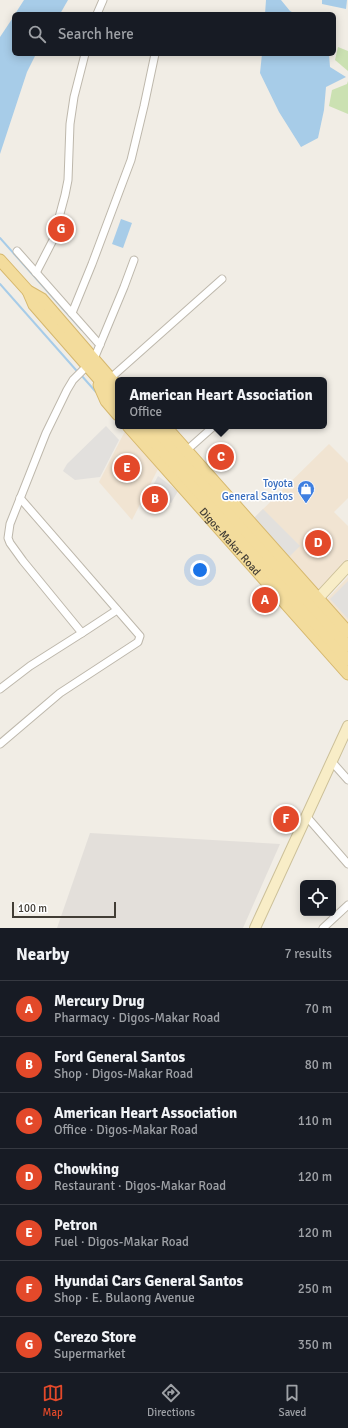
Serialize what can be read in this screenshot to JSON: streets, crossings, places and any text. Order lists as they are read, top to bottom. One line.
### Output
{"streets":{"main road":["Digos-Makar Road"]},"places":{"shop":["Toyota General Santos"]},"scale_bar":"100 m","page":{"search":"Search here","pins":["G","C","E","B","D","A","F"],"popup":["American Heart Association","Office"],"scale":"100 m","heading":["Nearby","7 results"],"list":[{"mark":"A","name":"Mercury Drug","note":"Pharmacy · Digos-Makar Road","value":"70 m"},{"mark":"B","name":"Ford General Santos","note":"Shop · Digos-Makar Road","value":"80 m"},{"mark":"C","name":"American Heart Association","note":"Office · Digos-Makar Road","value":"110 m"},{"mark":"D","name":"Chowking","note":"Restaurant · Digos-Makar Road","value":"120 m"},{"mark":"E","name":"Petron","note":"Fuel · Digos-Makar Road","value":"120 m"},{"mark":"F","name":"Hyundai Cars General Santos","note":"Shop · E. Bulaong Avenue","value":"250 m"},{"mark":"G","name":"Cerezo Store","note":"Supermarket","value":"350 m"}],"nav":["Map","Directions","Saved"]}}
